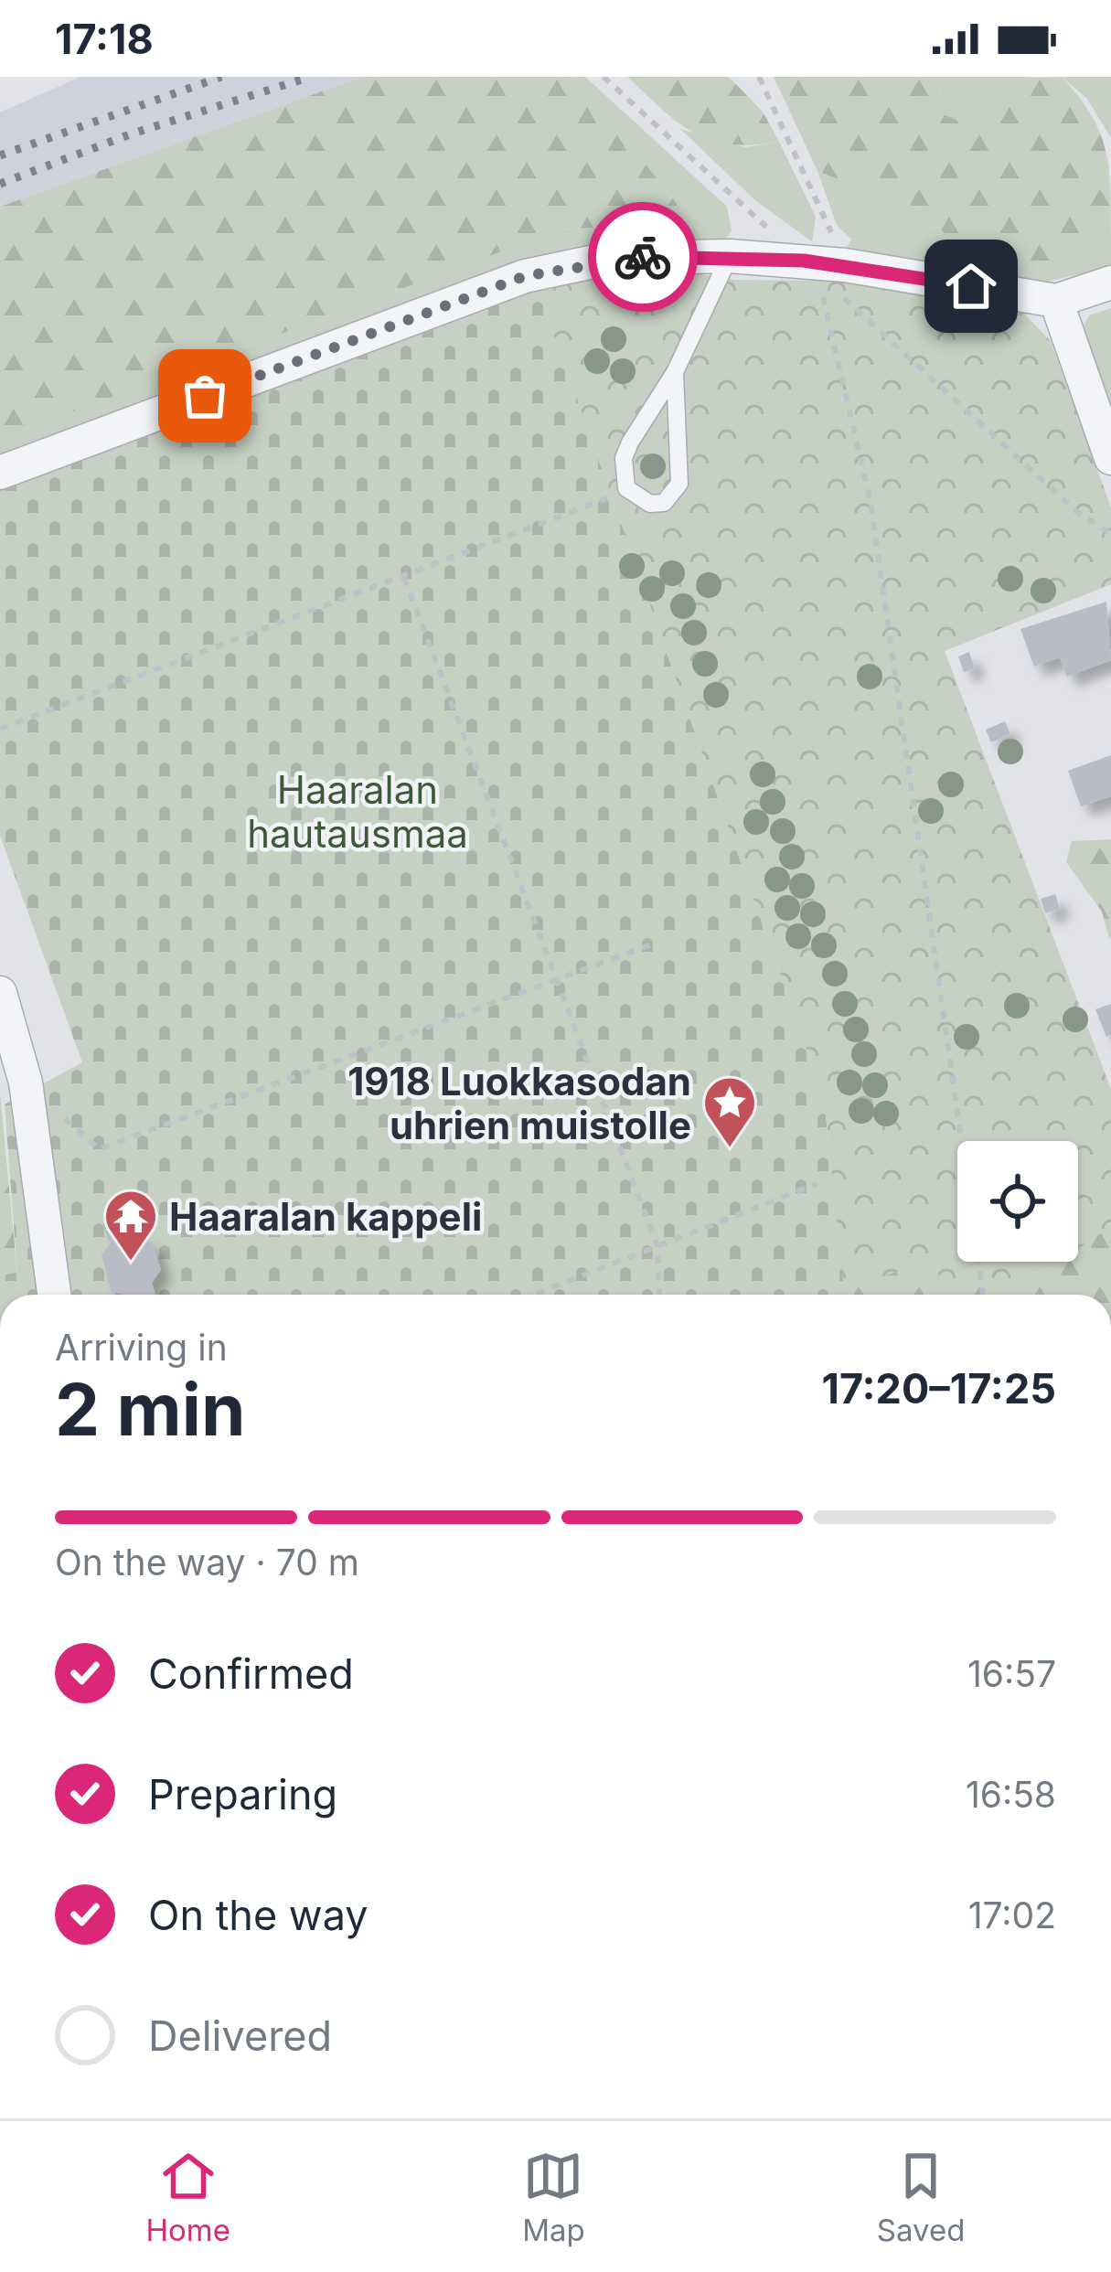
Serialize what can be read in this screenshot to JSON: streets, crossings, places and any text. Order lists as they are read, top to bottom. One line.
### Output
{"parks":["Haaralan hautausmaa"],"places":{"place":["1918 Luokkasodan uhrien muistolle"],"temple":["Haaralan kappeli"]},"page":{"status":"17:18","heading":["2 min","Arriving in","17:20–17:25"],"bar":"On the way · 70 m","list":[["Confirmed","16:57"],["Preparing","16:58"],["On the way","17:02"],"Delivered"],"tabs":["Home","Map","Saved"]}}
